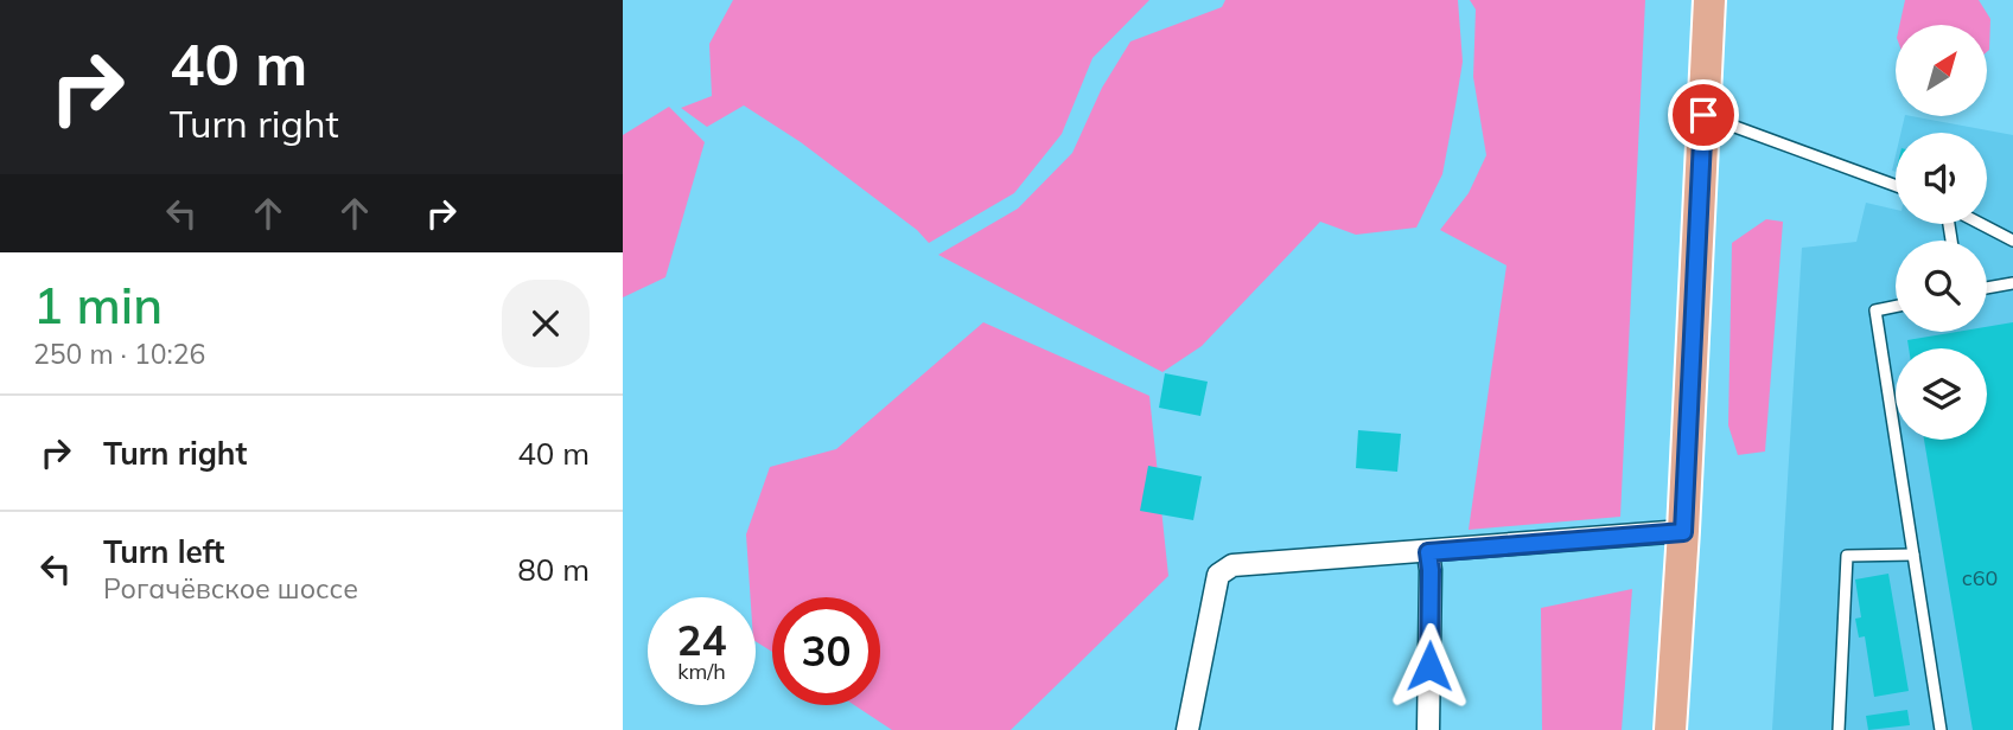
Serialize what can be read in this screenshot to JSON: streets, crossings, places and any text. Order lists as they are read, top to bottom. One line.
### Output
{"house_numbers":["с60"],"north":"top right","page":{"turn":["40 m","Turn right"],"heading":["1 min","250 m · 10:26"],"list":[{"name":"Turn right","value":"40 m"},{"name":"Turn left","note":"Рогачёвское шоссе","value":"80 m"}],"speed":"24 km/h","limit":"30"}}
